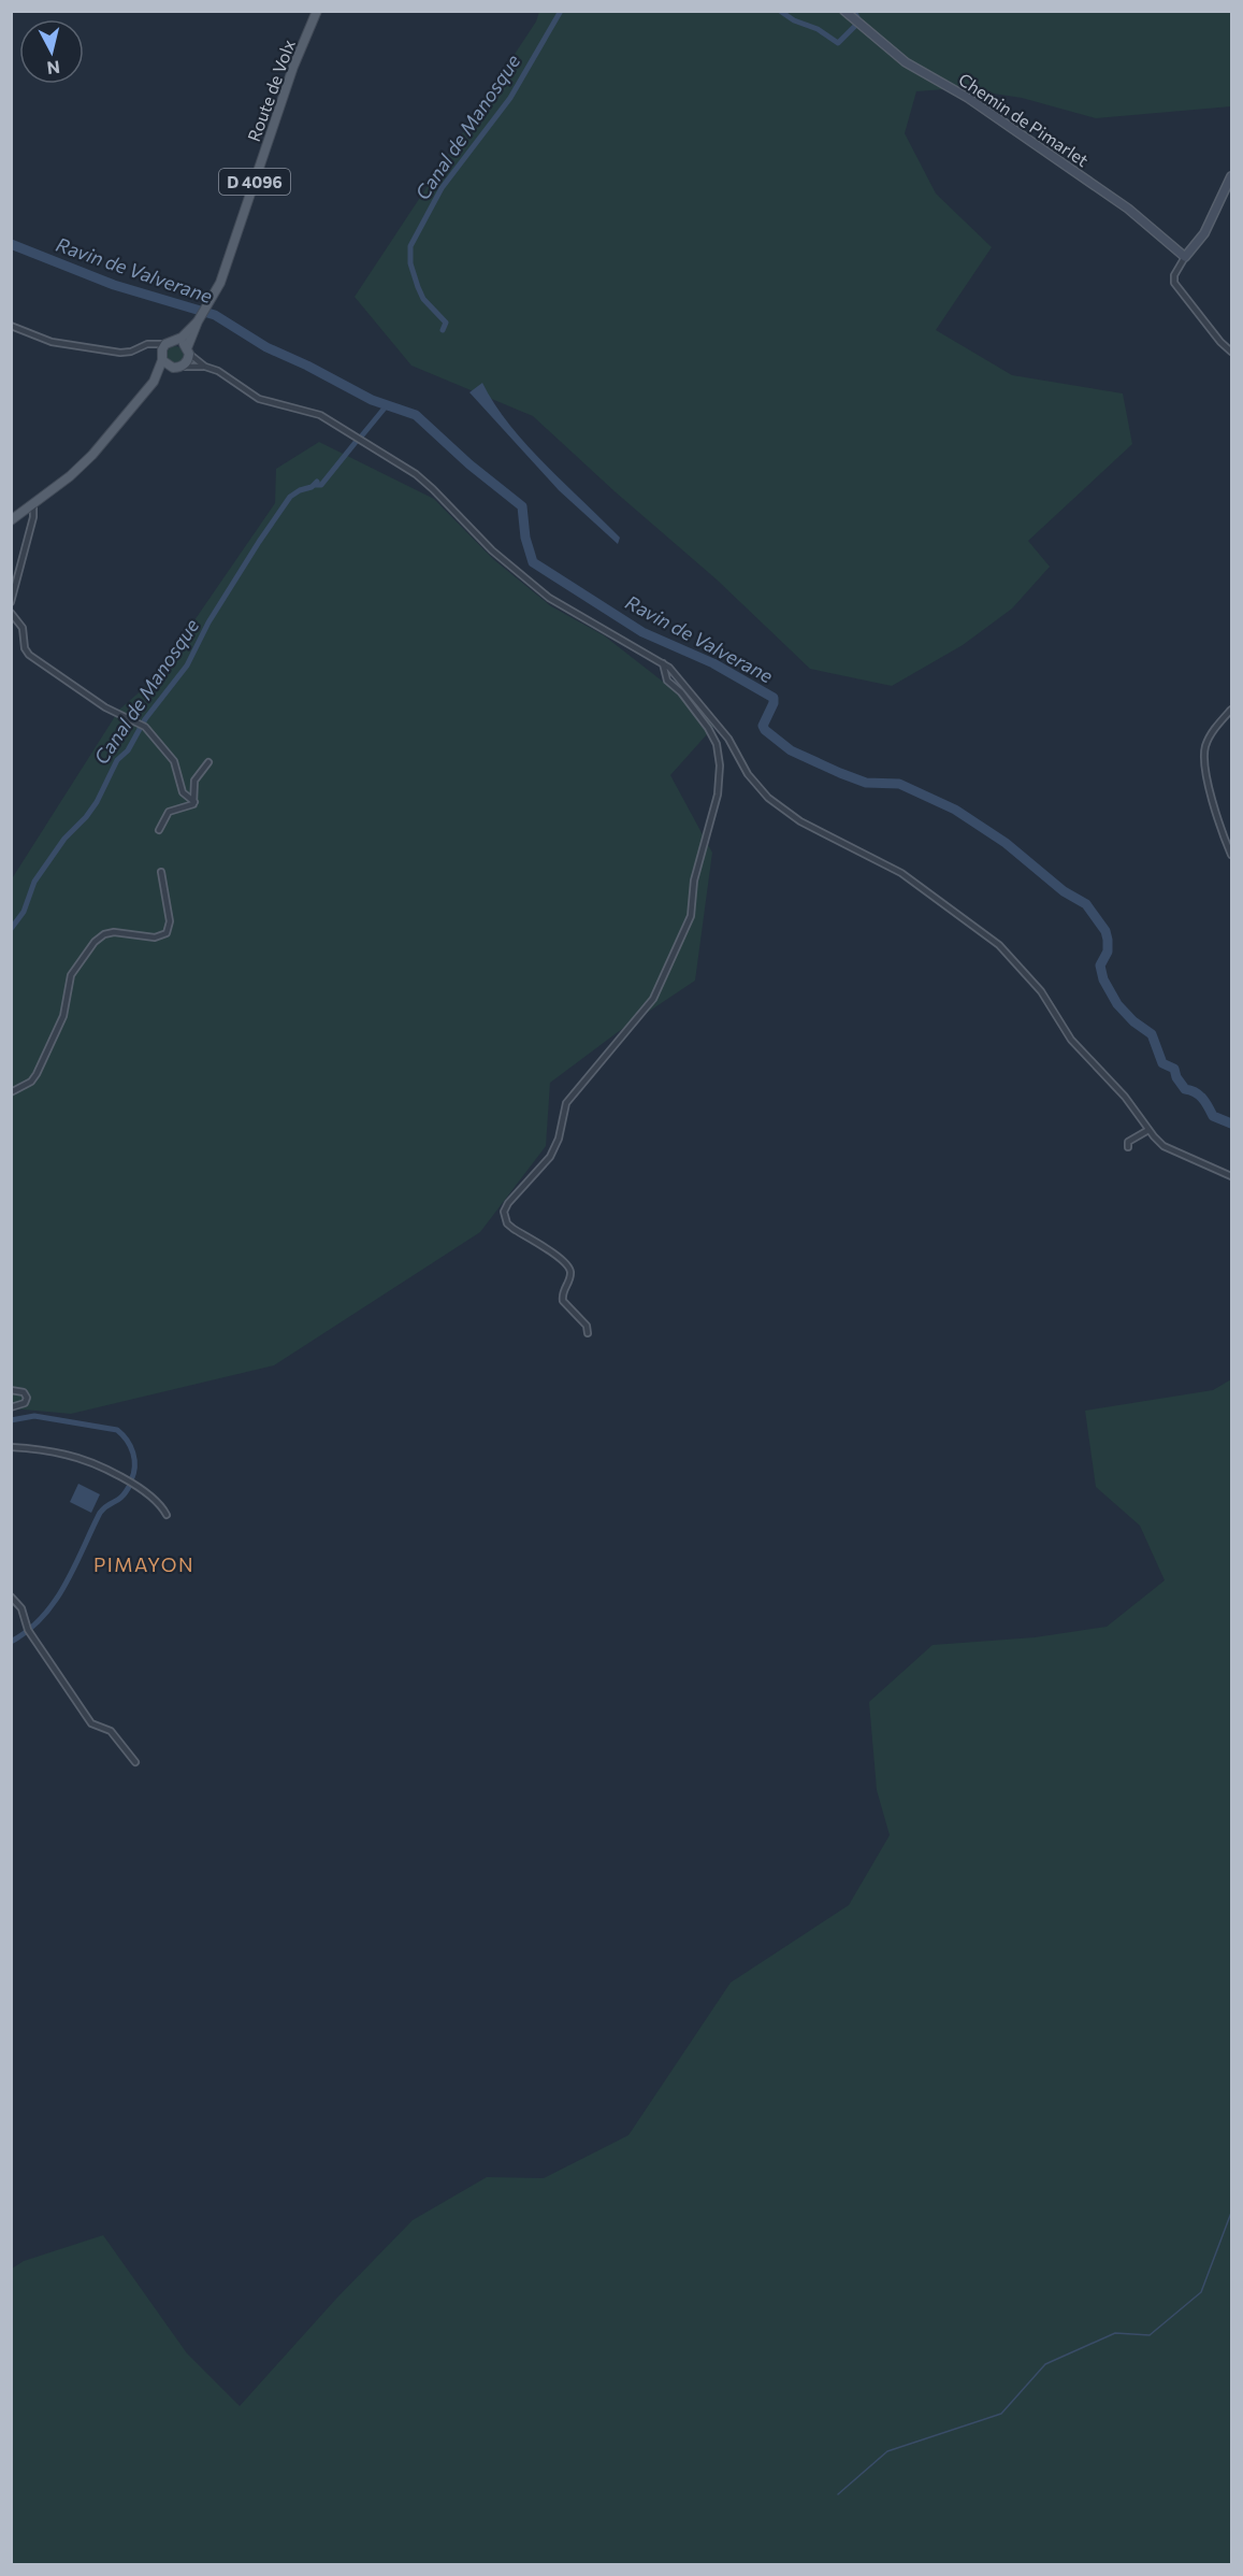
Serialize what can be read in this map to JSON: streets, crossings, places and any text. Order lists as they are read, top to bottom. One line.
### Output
{"streets":{"main road":["Route de Volx","D 4096"],"street":["Chemin de Pimarlet"]},"districts":["PIMAYON"],"water":["Canal de Manosque","Ravin de Valverane"],"north":"bottom"}
